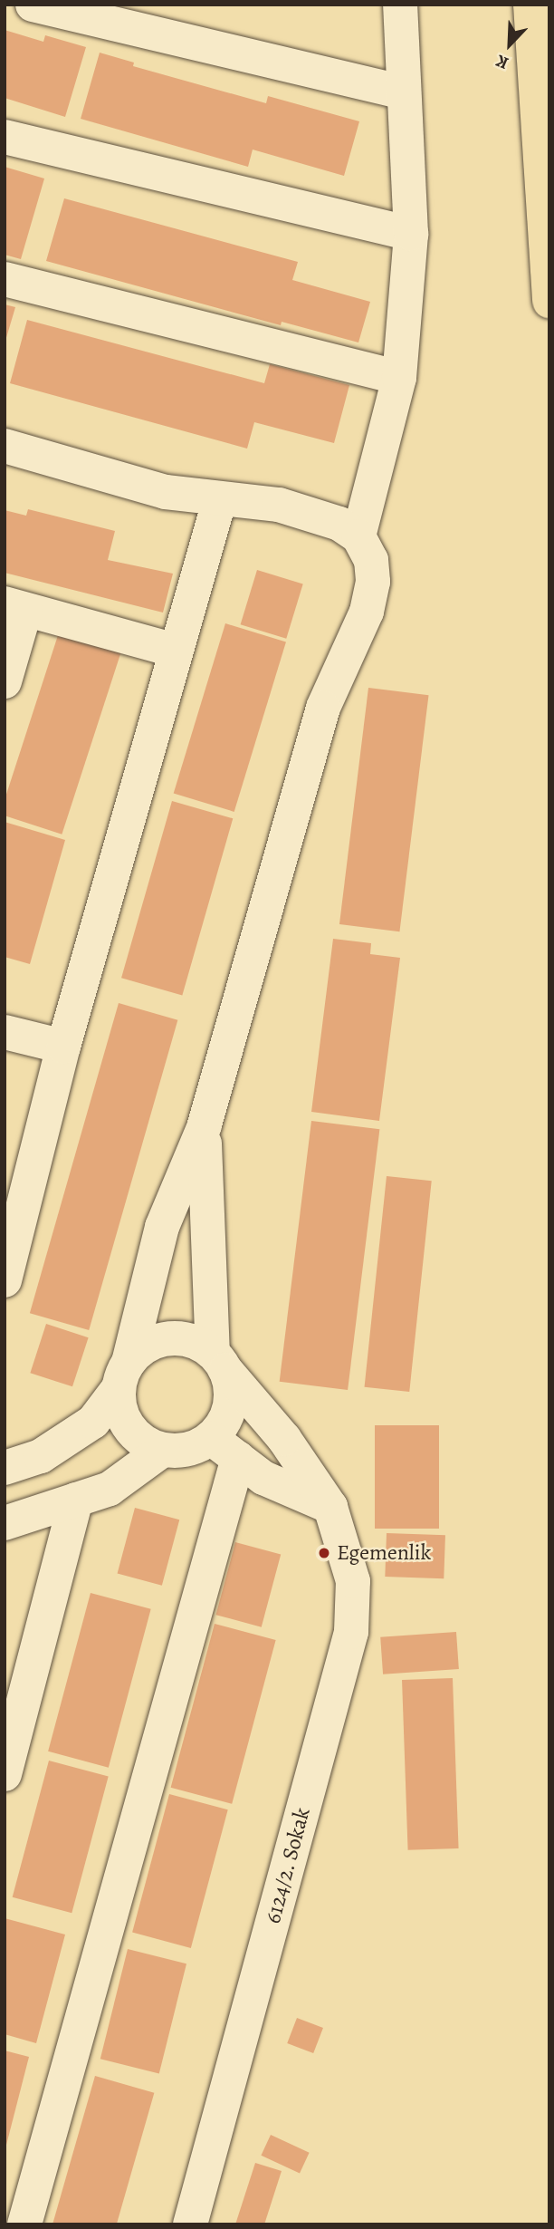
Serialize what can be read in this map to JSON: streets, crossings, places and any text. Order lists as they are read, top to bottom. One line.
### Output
{"streets":{"street":["6124/2. Sokak"]},"places":["Egemenlik"],"north":"bottom left"}
